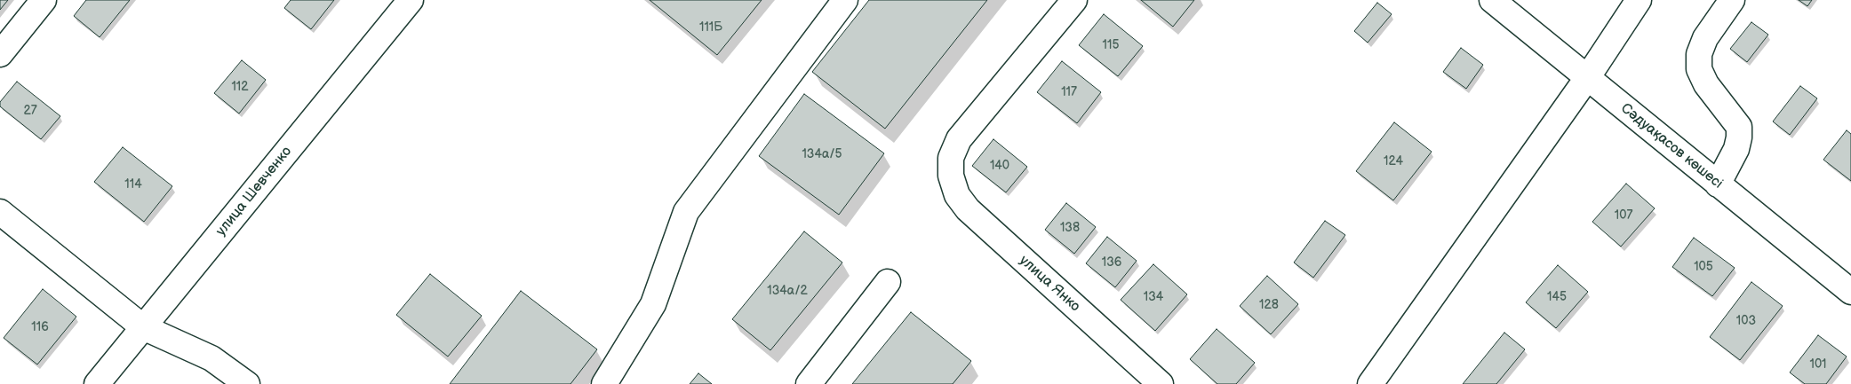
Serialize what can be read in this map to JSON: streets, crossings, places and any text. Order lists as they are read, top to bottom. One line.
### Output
{"streets":{"street":["Сәдуақасов көшесі","улица Шевченко","улица Янко"]},"house_numbers":["111Б","115","112","117","27","134а/5","124","140","114","107","138","136","105","134а/2","134","145","128","103","116","101"]}
